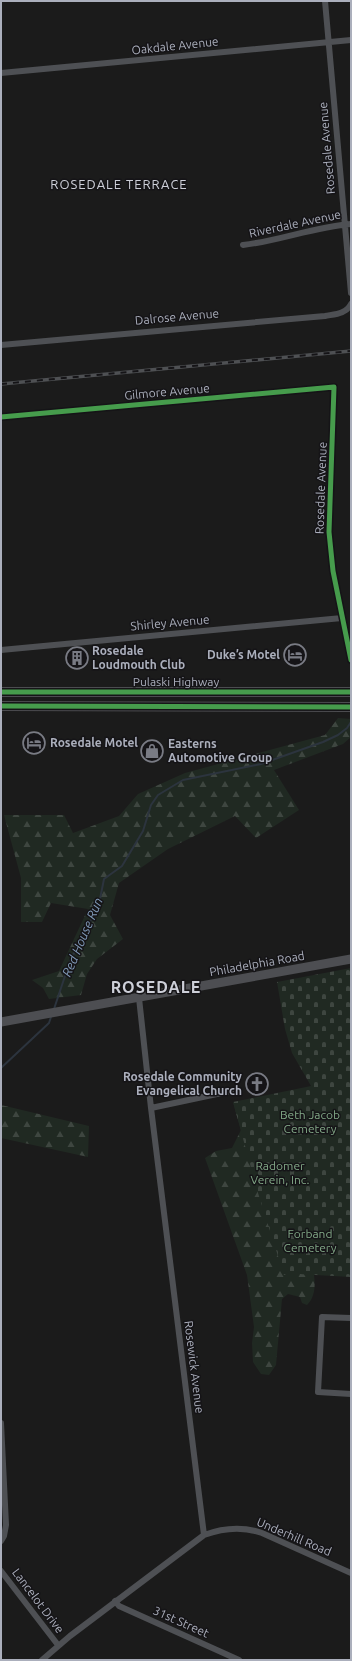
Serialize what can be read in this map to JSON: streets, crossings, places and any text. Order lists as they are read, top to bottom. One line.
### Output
{"streets":{"highway":["Pulaski Highway"],"main road":["Philadelphia Road"],"street":["Oakdale Avenue","Rosedale Avenue","Riverdale Avenue","Dalrose Avenue","Gilmore Avenue","Shirley Avenue","Rosewick Avenue","Underhill Road","Lancelot Drive","31st Street"]},"crossings":[["Oakdale Avenue","Rosedale Avenue"],["Rosedale Avenue","Riverdale Avenue"],["Rosedale Avenue","Gilmore Avenue"],["Rosedale Avenue","Shirley Avenue"],["Philadelphia Road","Rosewick Avenue"],["Rosewick Avenue","Underhill Road"]],"districts":["ROSEDALE TERRACE","ROSEDALE"],"water":["Red House Run"],"parks":["Beth Jacob Cemetery","Radomer Verein, Inc.","Forband Cemetery"],"places":{"hotel":["Duke’s Motel","Rosedale Motel"],"building":["Rosedale Loudmouth Club"],"shop":["Easterns Automotive Group"],"church":["Rosedale Community Evangelical Church"]}}
